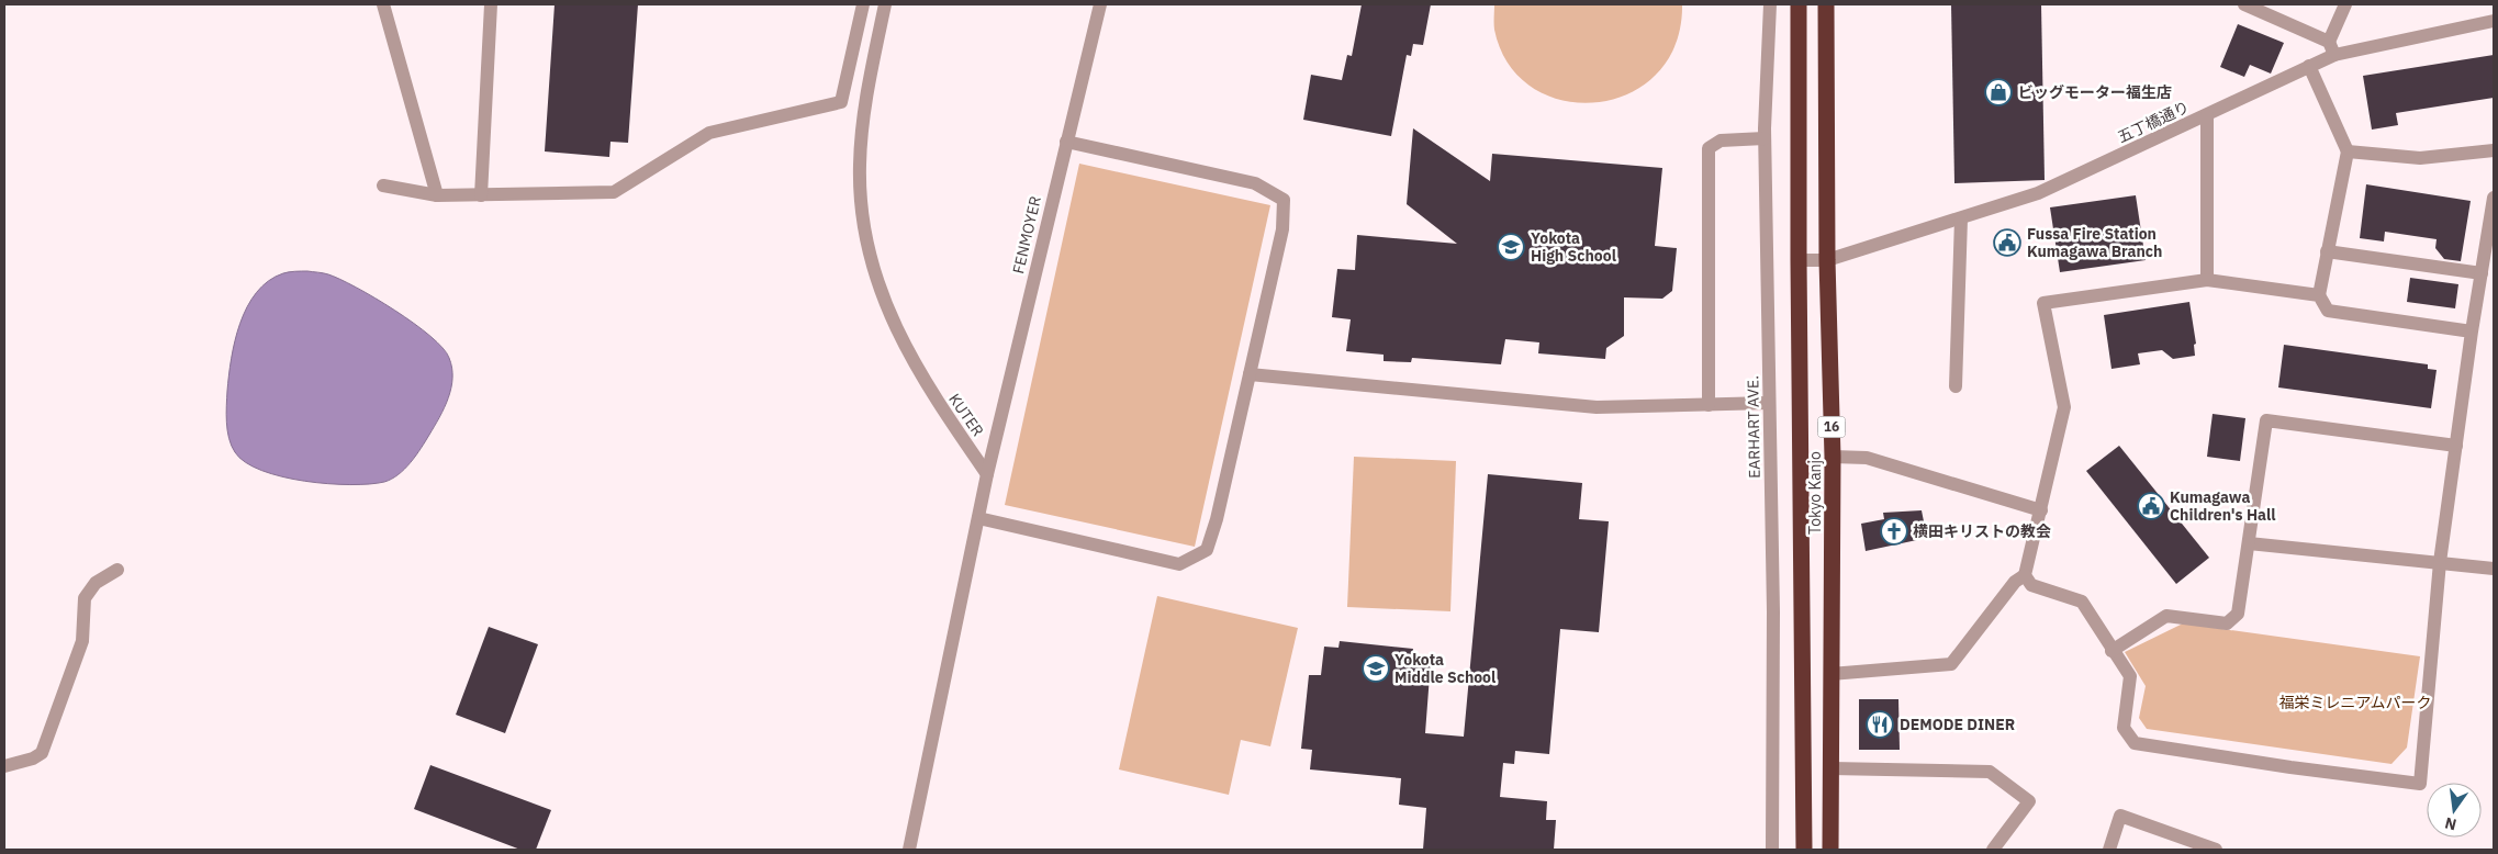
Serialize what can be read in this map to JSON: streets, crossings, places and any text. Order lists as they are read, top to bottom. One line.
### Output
{"streets":{"highway":["16","Tokyo Kanjo"],"street":["五丁橋通り","FENMOYER","KUTER","EARHART AVE."]},"crossings":[["五丁橋通り","Tokyo Kanjo"],["FENMOYER","KUTER"]],"parks":["福栄ミレニアムパーク"],"places":{"shop":["ビッグモーター福生店"],"public building":["Fussa Fire Station Kumagawa Branch","Kumagawa Children's Hall"],"school or university":["Yokota High School","Yokota Middle School"],"church":["横田キリストの教会"],"restaurant":["DEMODE DINER"]},"north":"bottom"}
